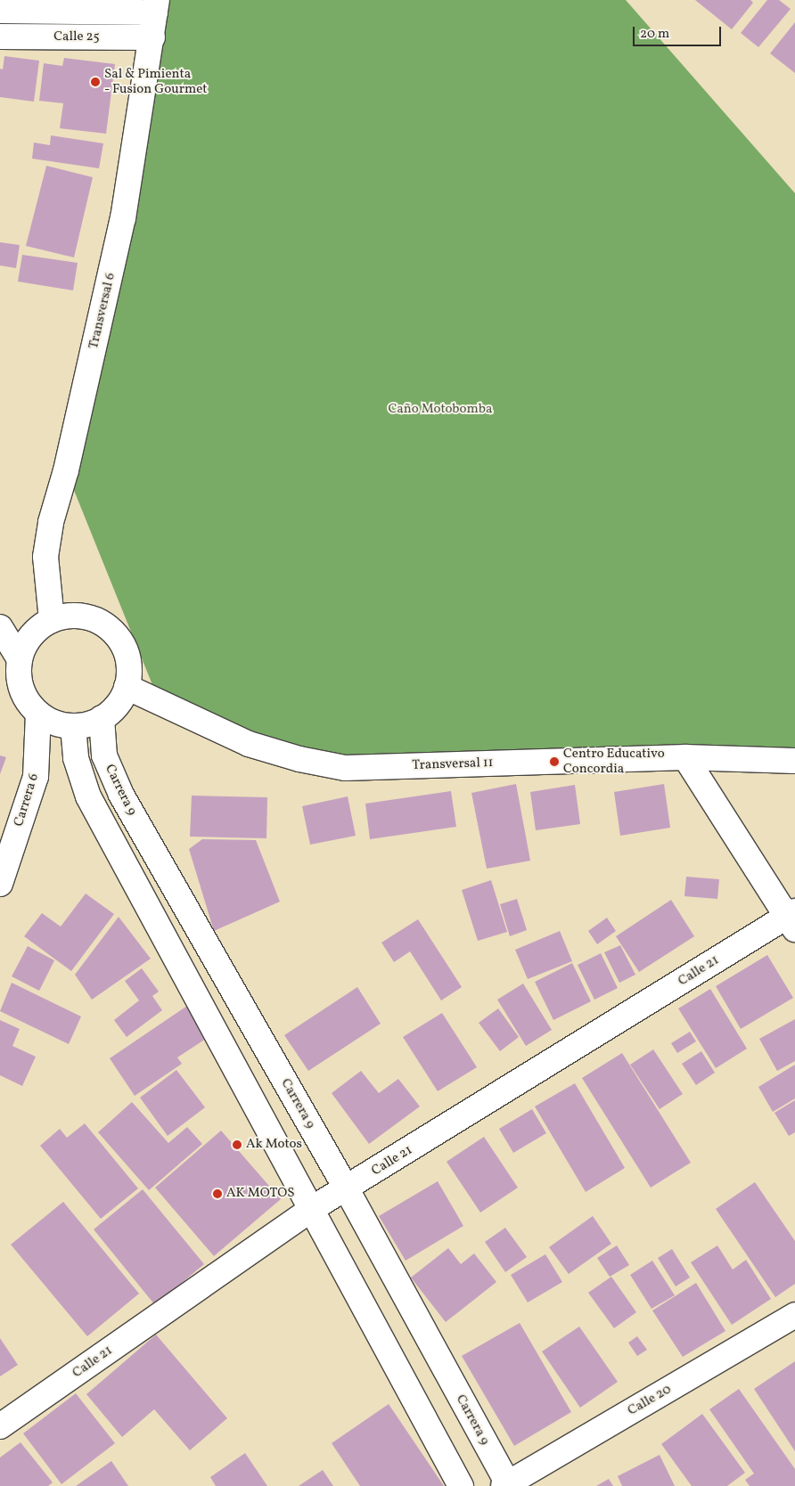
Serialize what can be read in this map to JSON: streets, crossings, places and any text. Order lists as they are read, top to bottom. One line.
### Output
{"streets":{"street":["Calle 25","Transversal 6","Transversal 11","Carrera 9","Carrera 6","Calle 21","Calle 20"]},"crossings":[["Calle 25","Transversal 6"],["Transversal 6","Transversal 11"],["Transversal 6","Carrera 9"],["Transversal 6","Carrera 6"],["Transversal 11","Carrera 9"],["Transversal 11","Carrera 6"],["Carrera 9","Carrera 6"],["Carrera 9","Calle 21"],["Carrera 9","Calle 20"]],"parks":["Caño Motobomba"],"places":["Sal & Pimienta - Fusion Gourmet","Centro Educativo Concordia","Ak Motos","AK MOTOS"],"scale_bar":"20 m"}
